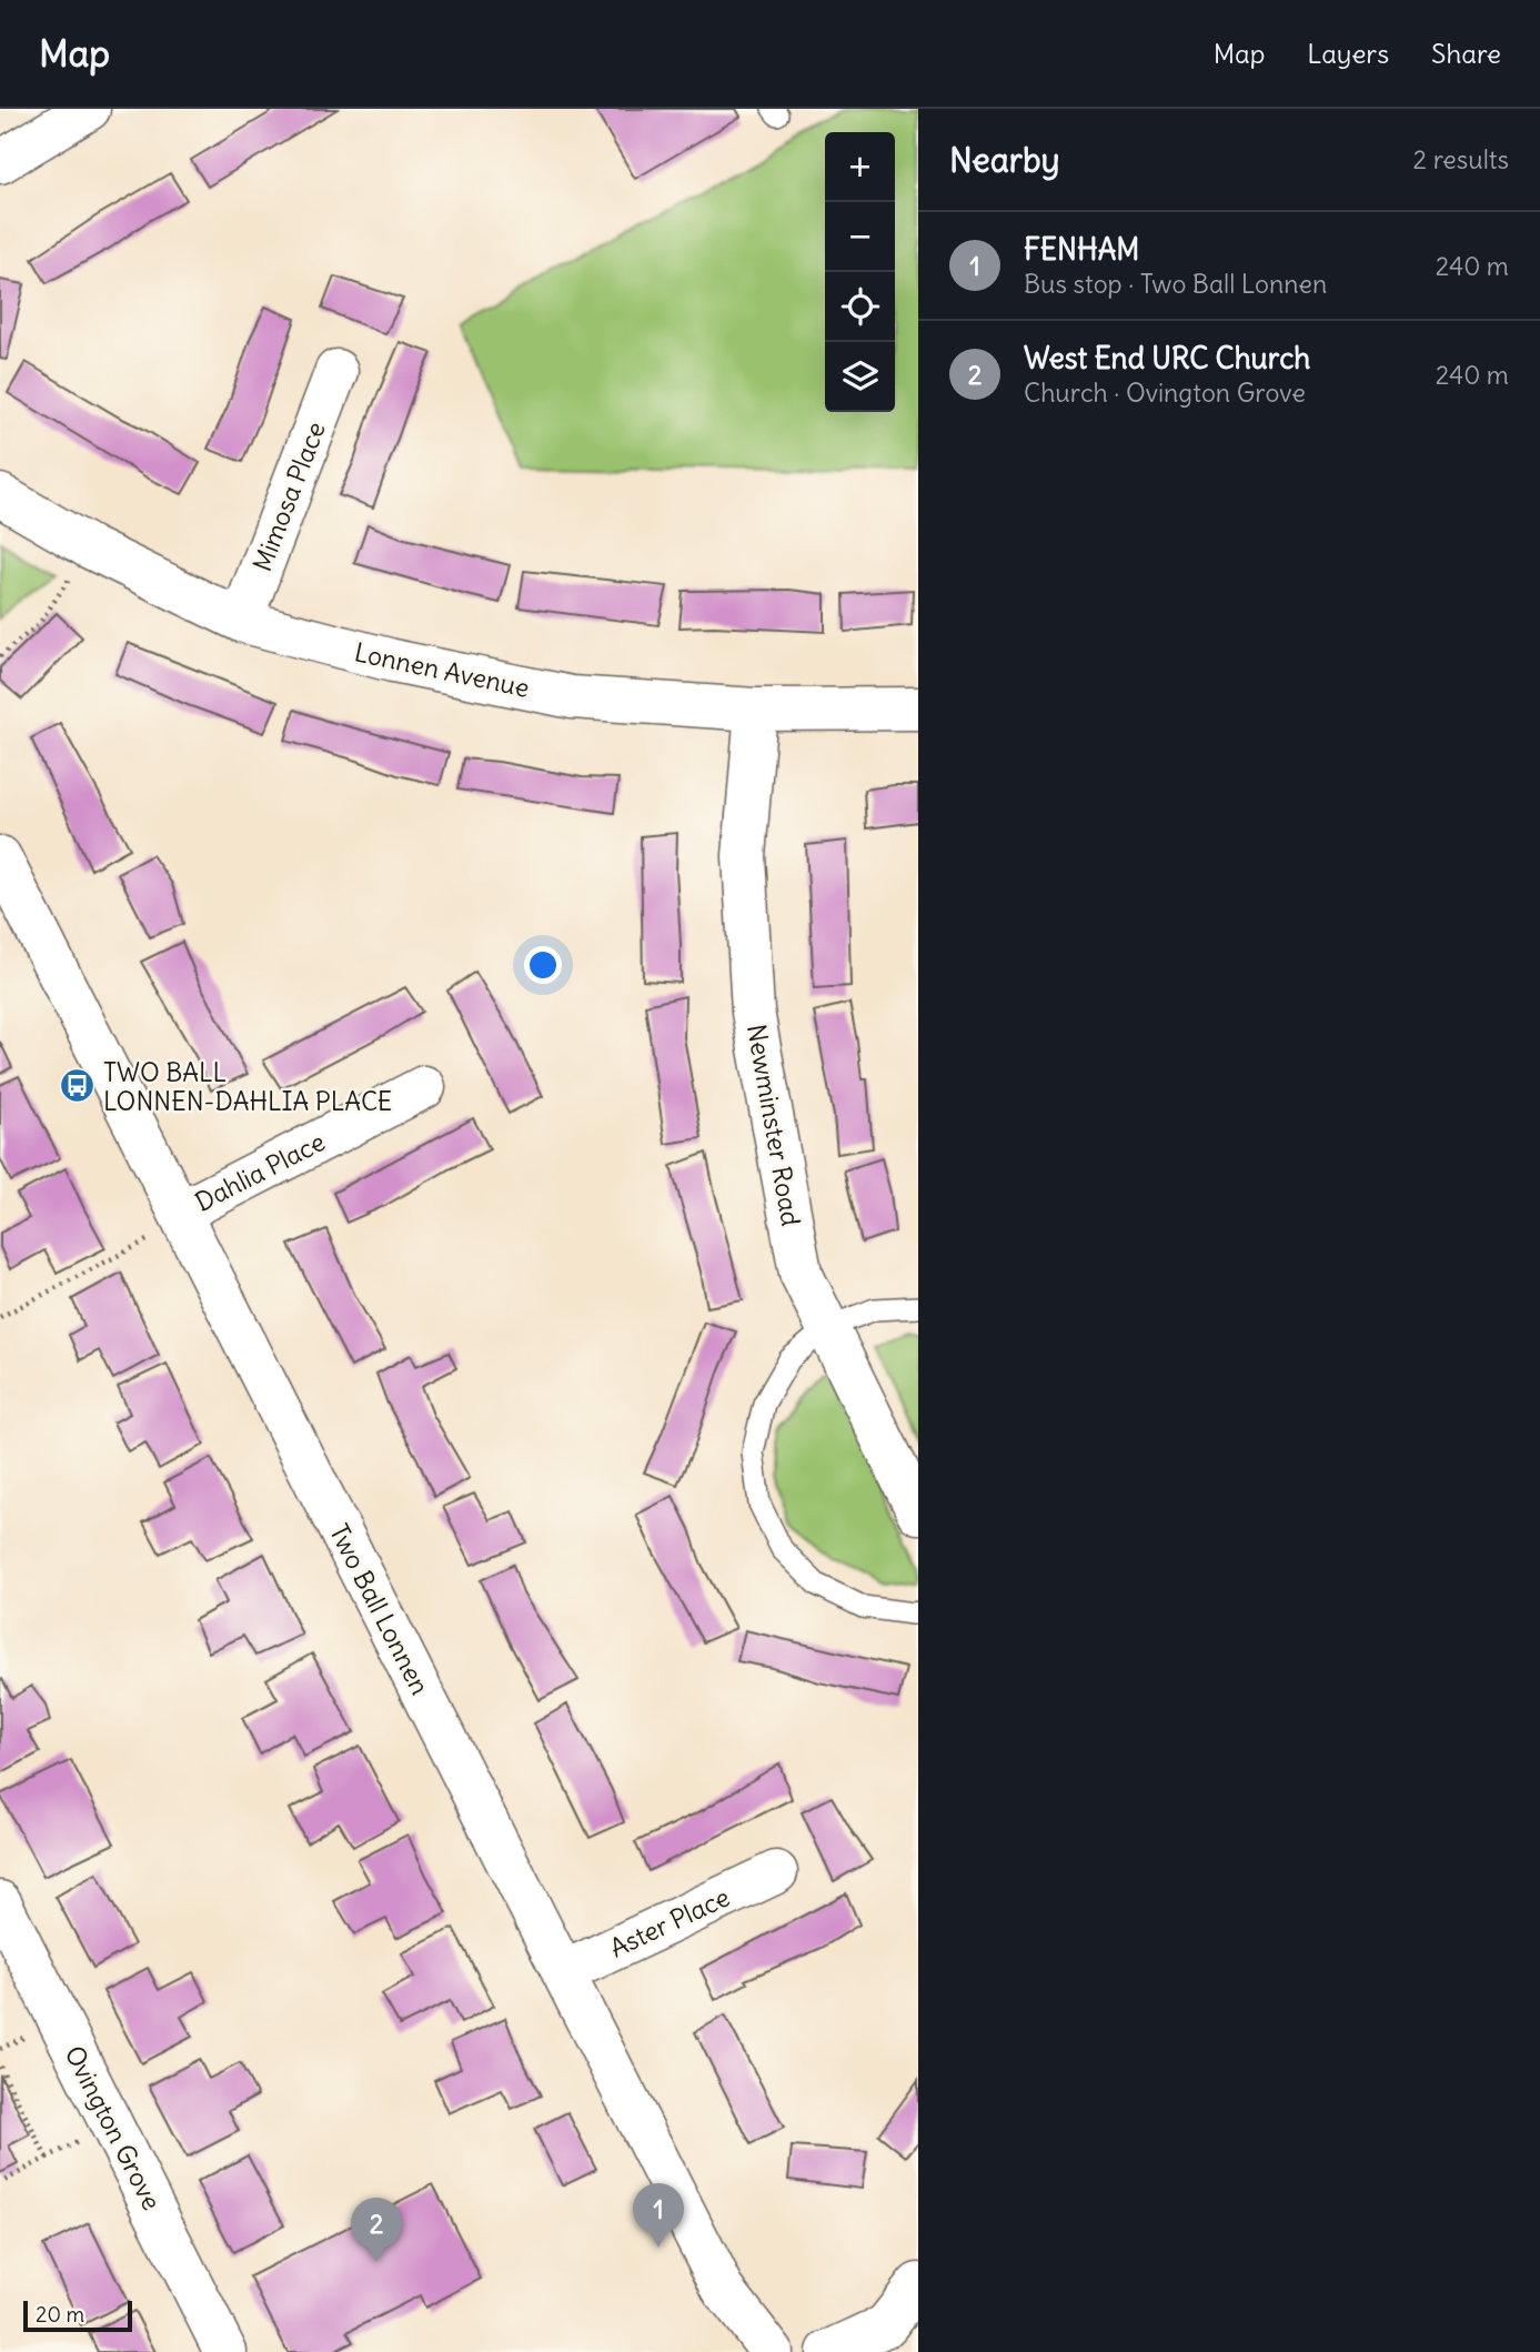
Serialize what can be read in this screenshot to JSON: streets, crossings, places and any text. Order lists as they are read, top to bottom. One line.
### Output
{"streets":{"street":["Mimosa Place","Lonnen Avenue","Newminster Road","Dahlia Place","Two Ball Lonnen","Aster Place","Ovington Grove"]},"crossings":[["Mimosa Place","Lonnen Avenue"],["Lonnen Avenue","Newminster Road"],["Dahlia Place","Two Ball Lonnen"],["Two Ball Lonnen","Aster Place"]],"places":{"bus stop":["TWO BALL LONNEN-DAHLIA PLACE"]},"scale_bar":"20 m","page":{"header":"Map","nav":["Map","Layers","Share"],"heading":["Nearby","2 results"],"map_buttons":["+","−"],"list":[{"mark":"1","name":"FENHAM","note":"Bus stop · Two Ball Lonnen","value":"240 m"},{"mark":"2","name":"West End URC Church","note":"Church · Ovington Grove","value":"240 m"}],"pins":["1","2"],"scale":"20 m"}}
